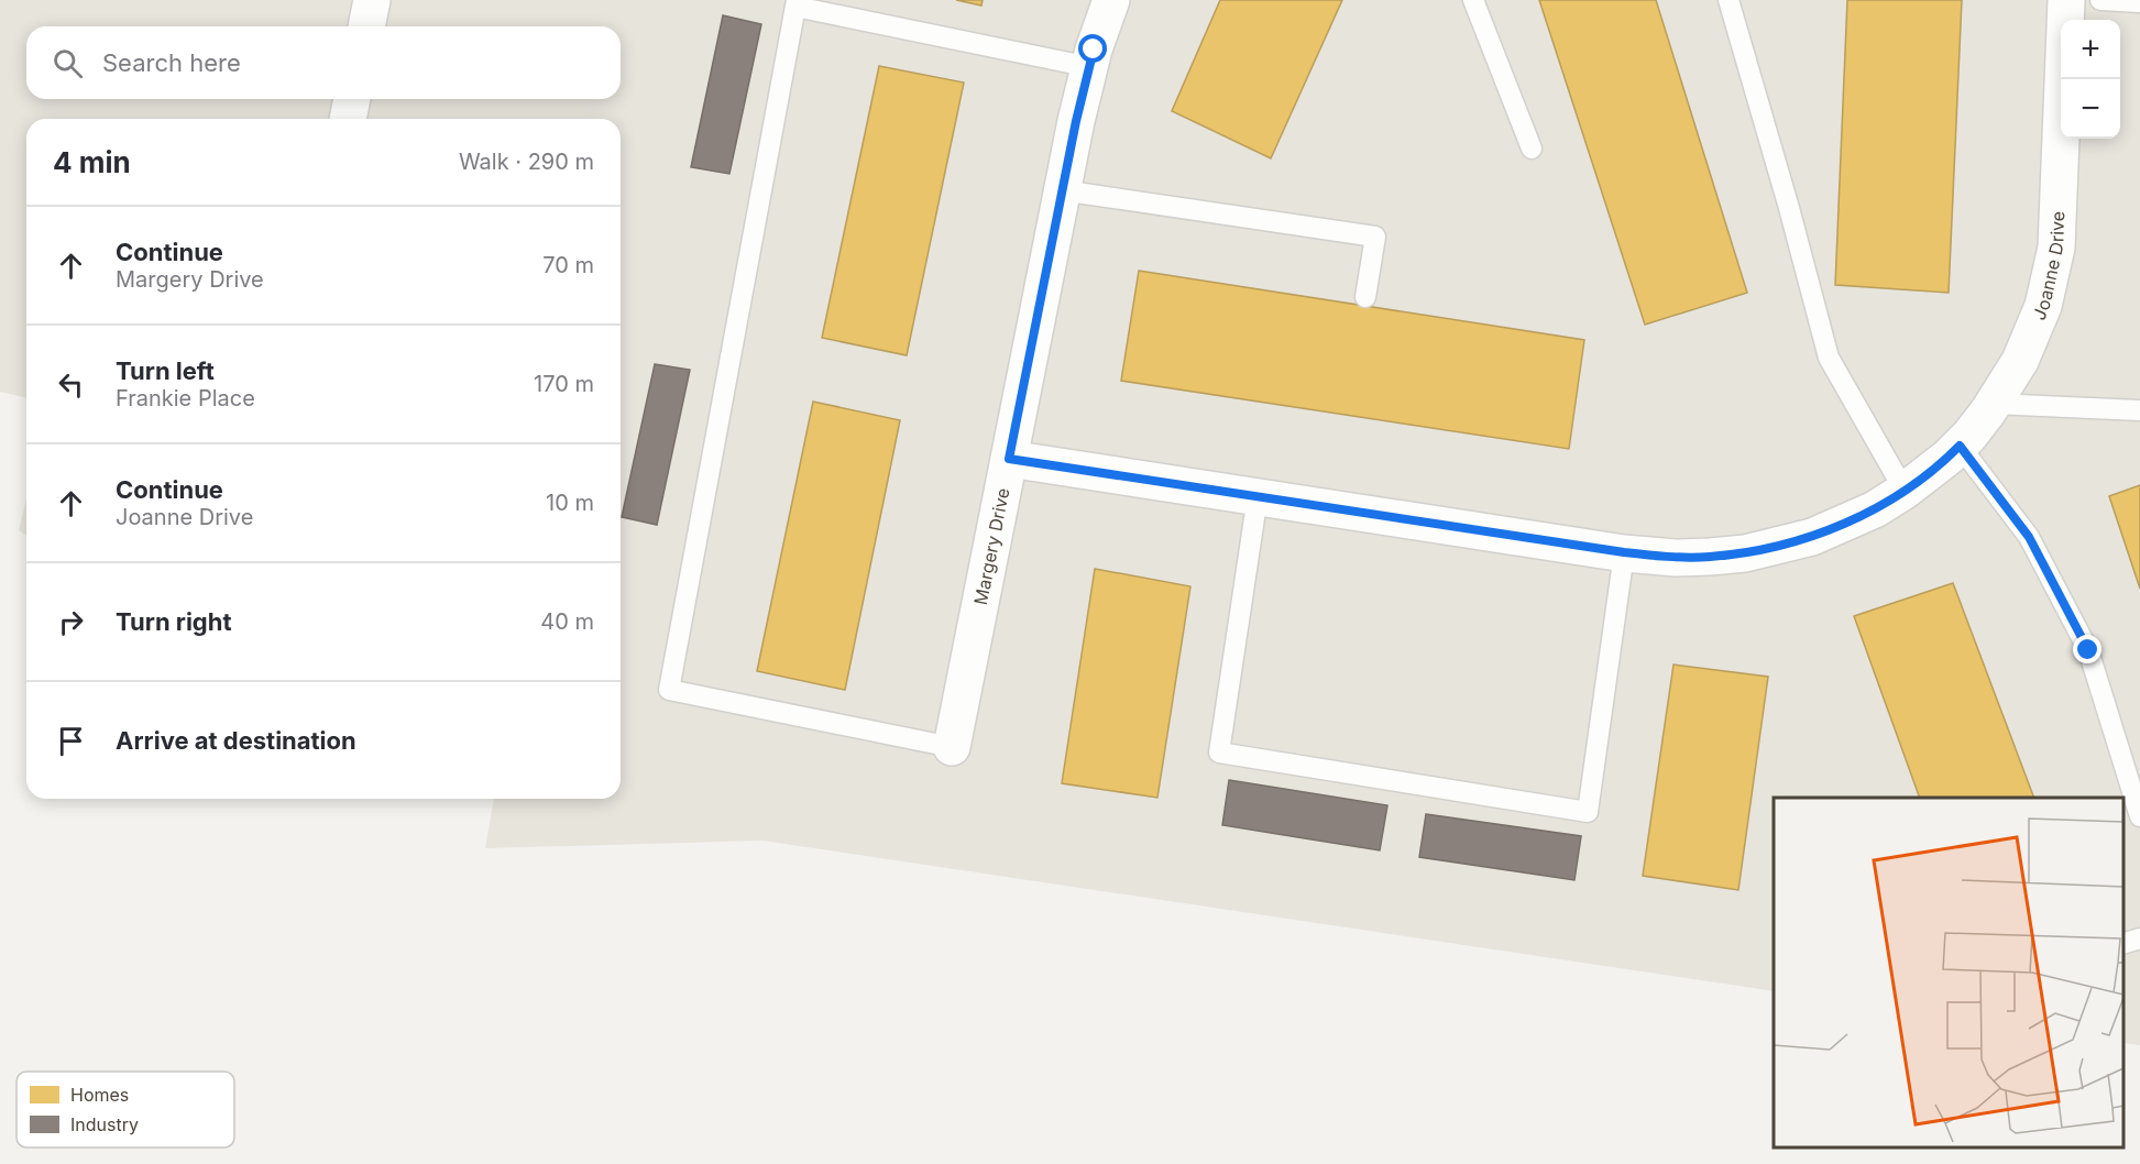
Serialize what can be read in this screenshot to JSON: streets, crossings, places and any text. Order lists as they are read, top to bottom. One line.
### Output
{"streets":{"street":["Joanne Drive","Margery Drive"]},"crossings":[["Joanne Drive","Margery Drive"]],"legend":["Homes","Industry"],"page":{"map_buttons":["+","−"],"search":"Search here","heading":["4 min","Walk · 290 m"],"list":[["Continue","Margery Drive","70 m"],["Turn left","Frankie Place","170 m"],["Continue","Joanne Drive","10 m"],["Turn right","40 m"],"Arrive at destination"]}}
